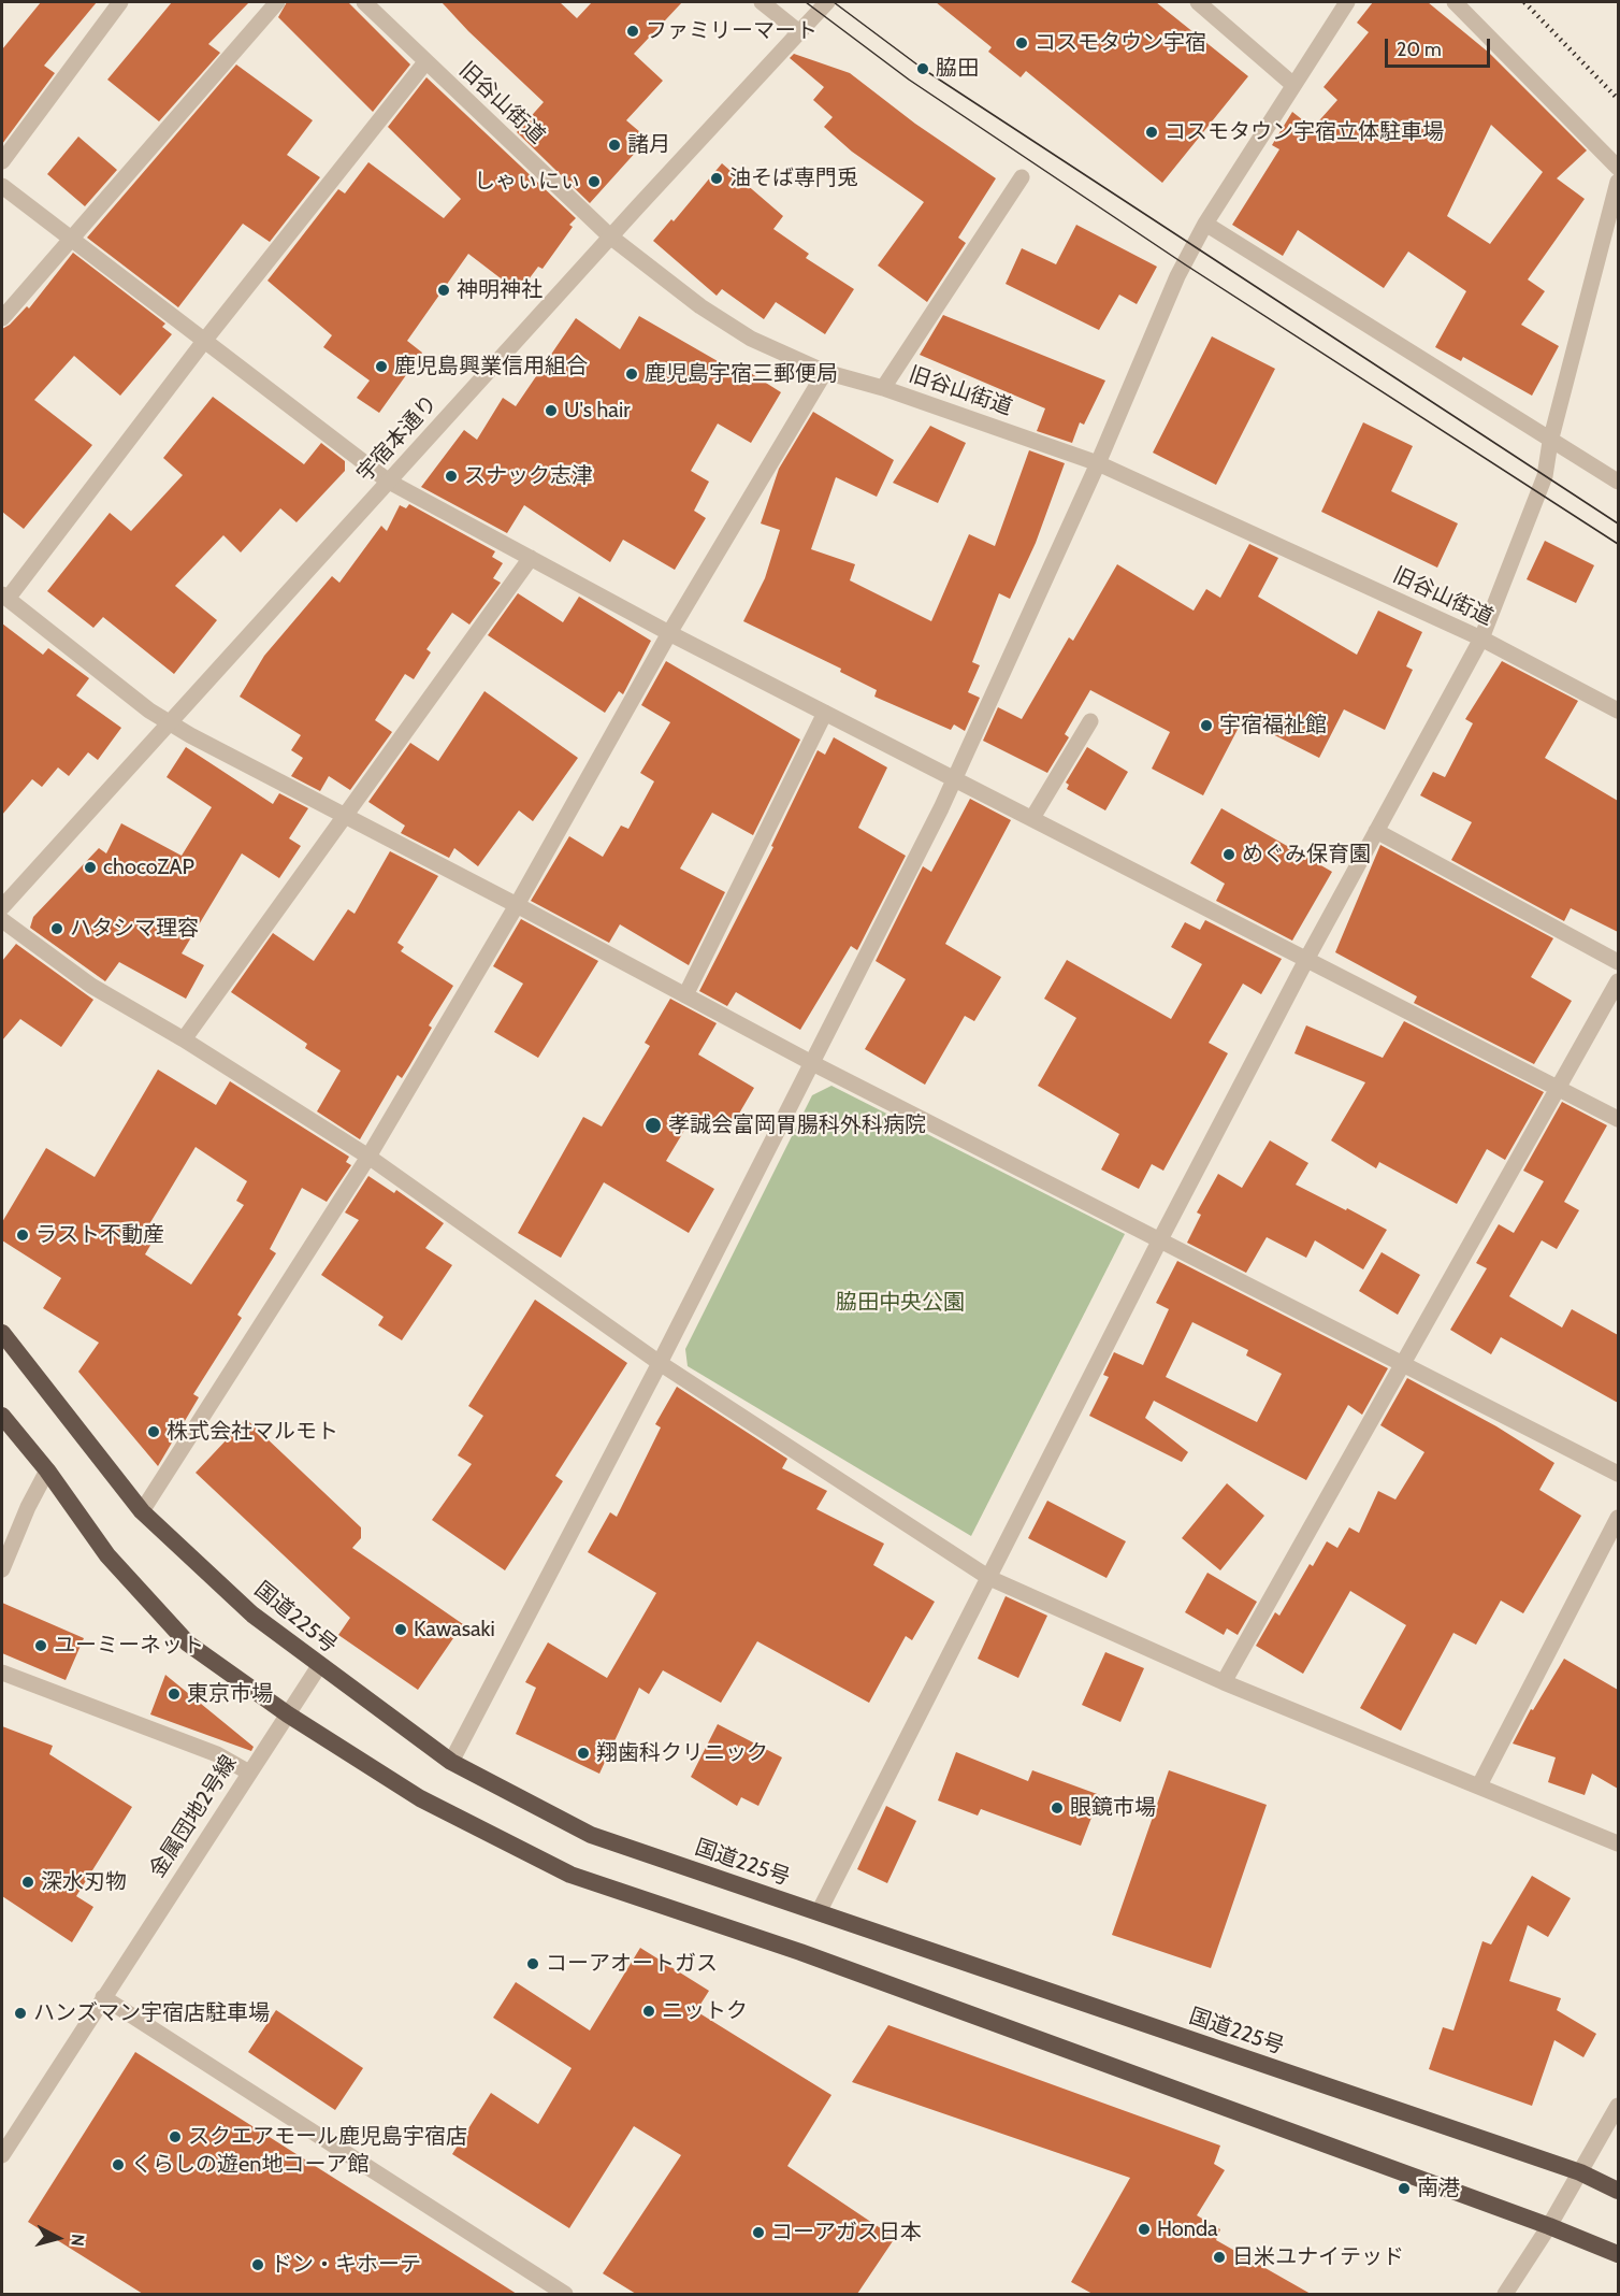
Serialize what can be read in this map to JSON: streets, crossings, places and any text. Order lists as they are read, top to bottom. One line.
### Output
{"streets":{"highway":["国道225号"],"street":["旧谷山街道","宇宿本通り","金属団地2号線"]},"crossings":[["旧谷山街道","宇宿本通り"],["国道225号","金属団地2号線"]],"parks":["脇田中央公園"],"places":["ファミリーマート","コスモタウン宇宿","脇田","コスモタウン宇宿立体駐車場","諸月","油そば専門兎","しゃぃにぃ","神明神社","鹿児島興業信用組合","鹿児島宇宿三郵便局","U's hair","スナック志津","宇宿福祉館","めぐみ保育園","chocoZAP","ハタシマ理容","孝誠会富岡胃腸科外科病院","ラスト不動産","株式会社マルモト","Kawasaki","ユーミーネット","東京市場","翔歯科クリニック","眼鏡市場","深水刃物","コーアオートガス","ニットク","ハンズマン宇宿店駐車場","スクエアモール鹿児島宇宿店","くらしの遊en地コーア館","南港","Honda","コーアガス日本","日米ユナイテッド","ドン・キホーテ"],"scale_bar":"20 m","north":"right"}
